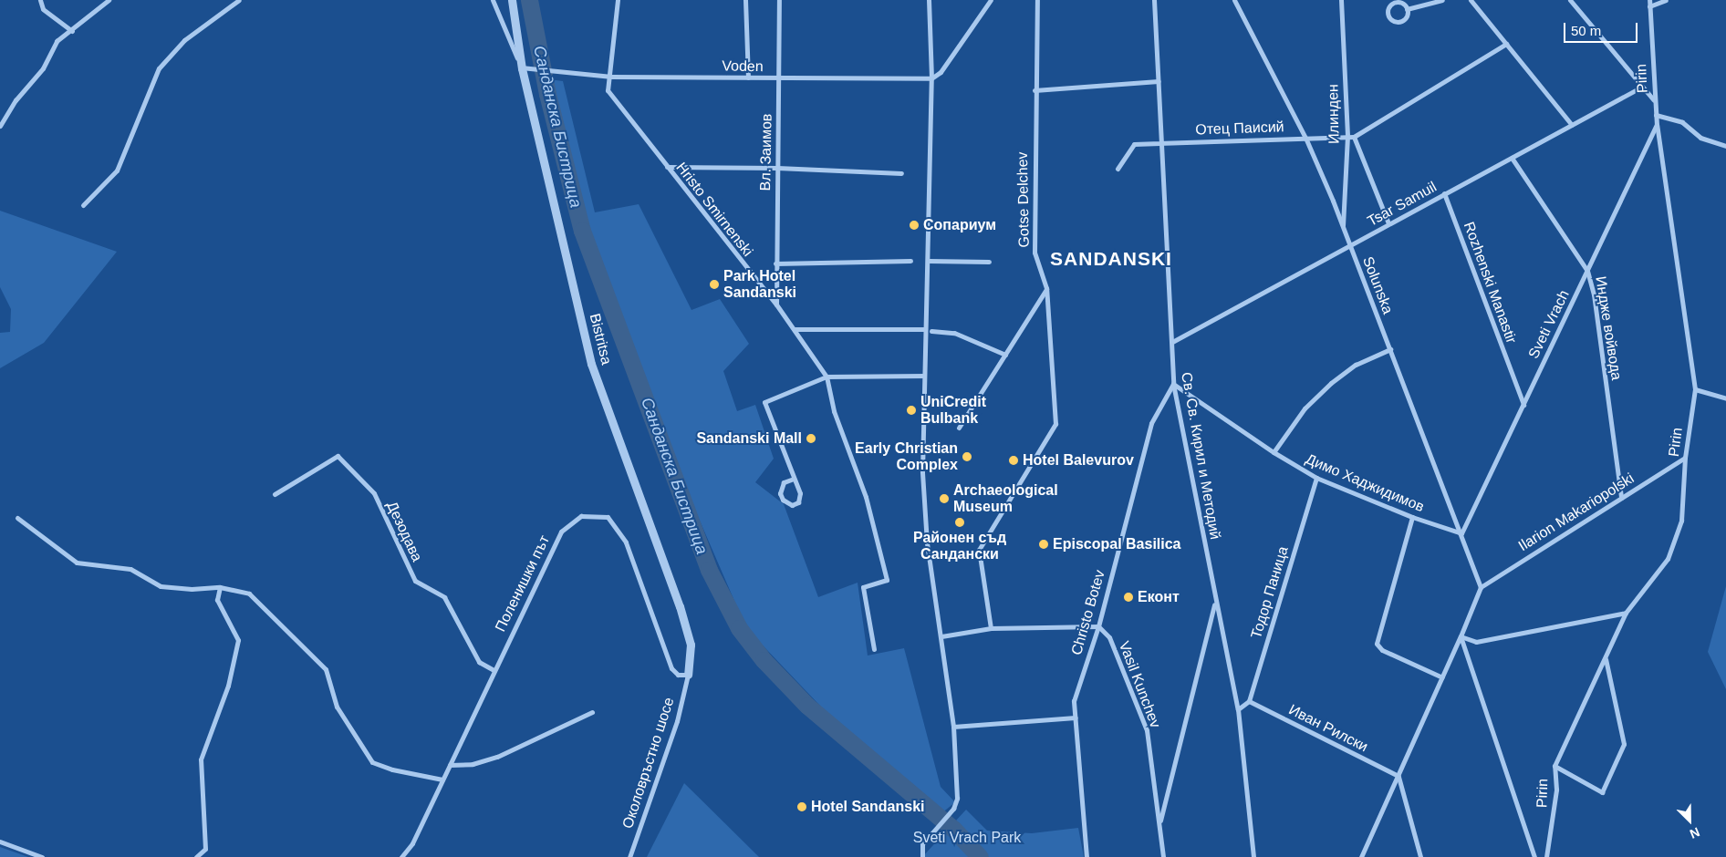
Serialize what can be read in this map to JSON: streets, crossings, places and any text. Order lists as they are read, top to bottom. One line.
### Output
{"streets":{"street":["Voden","Pirin","Илинден","Отец Паисий","Вл. Заимов","Gotse Delchev","Tsar Samuil","Hristo Smirnenski","Rozhenski Manastir","Solunska","Sveti Vrach","Индже войвода","Bistritsa","Св. Св. Кирил и Методий","Димо Хаджидимов","Ilarion Makariopolski","Дезодава","Поленишки път","Тодор Паница","Christo Botev","Vasil Kunchev","Иван Рилски","Околовръстно шосе"]},"crossings":[["Voden","Вл. Заимов"],["Voden","Hristo Smirnenski"],["Voden","Bistritsa"],["Pirin","Sveti Vrach"],["Pirin","Ilarion Makariopolski"],["Илинден","Отец Паисий"],["Илинден","Solunska"],["Отец Паисий","Solunska"],["Отец Паисий","Св. Св. Кирил и Методий"],["Вл. Заимов","Hristo Smirnenski"],["Tsar Samuil","Rozhenski Manastir"],["Tsar Samuil","Solunska"],["Tsar Samuil","Индже войвода"],["Tsar Samuil","Св. Св. Кирил и Методий"],["Rozhenski Manastir","Sveti Vrach"],["Solunska","Sveti Vrach"],["Solunska","Димо Хаджидимов"],["Solunska","Ilarion Makariopolski"],["Sveti Vrach","Индже войвода"],["Sveti Vrach","Димо Хаджидимов"],["Индже войвода","Ilarion Makariopolski"],["Bistritsa","Поленишки път"],["Bistritsa","Околовръстно шосе"],["Св. Св. Кирил и Методий","Димо Хаджидимов"],["Св. Св. Кирил и Методий","Christo Botev"],["Димо Хаджидимов","Тодор Паница"],["Димо Хаджидимов","Christo Botev"],["Дезодава","Поленишки път"],["Поленишки път","Околовръстно шосе"],["Тодор Паница","Иван Рилски"],["Christo Botev","Vasil Kunchev"]],"districts":["SANDANSKI"],"water":["Санданска Бистрица"],"parks":["Sveti Vrach Park"],"places":["Сопариум","Park Hotel Sandanski","UniCredit Bulbank","Sandanski Mall","Early Christian Complex","Hotel Balevurov","Archaeological Museum","Районен съд Сандански","Еpiscopal Basilica","Еконт","Hotel Sandanski"],"scale_bar":"50 m","north":"bottom right"}
